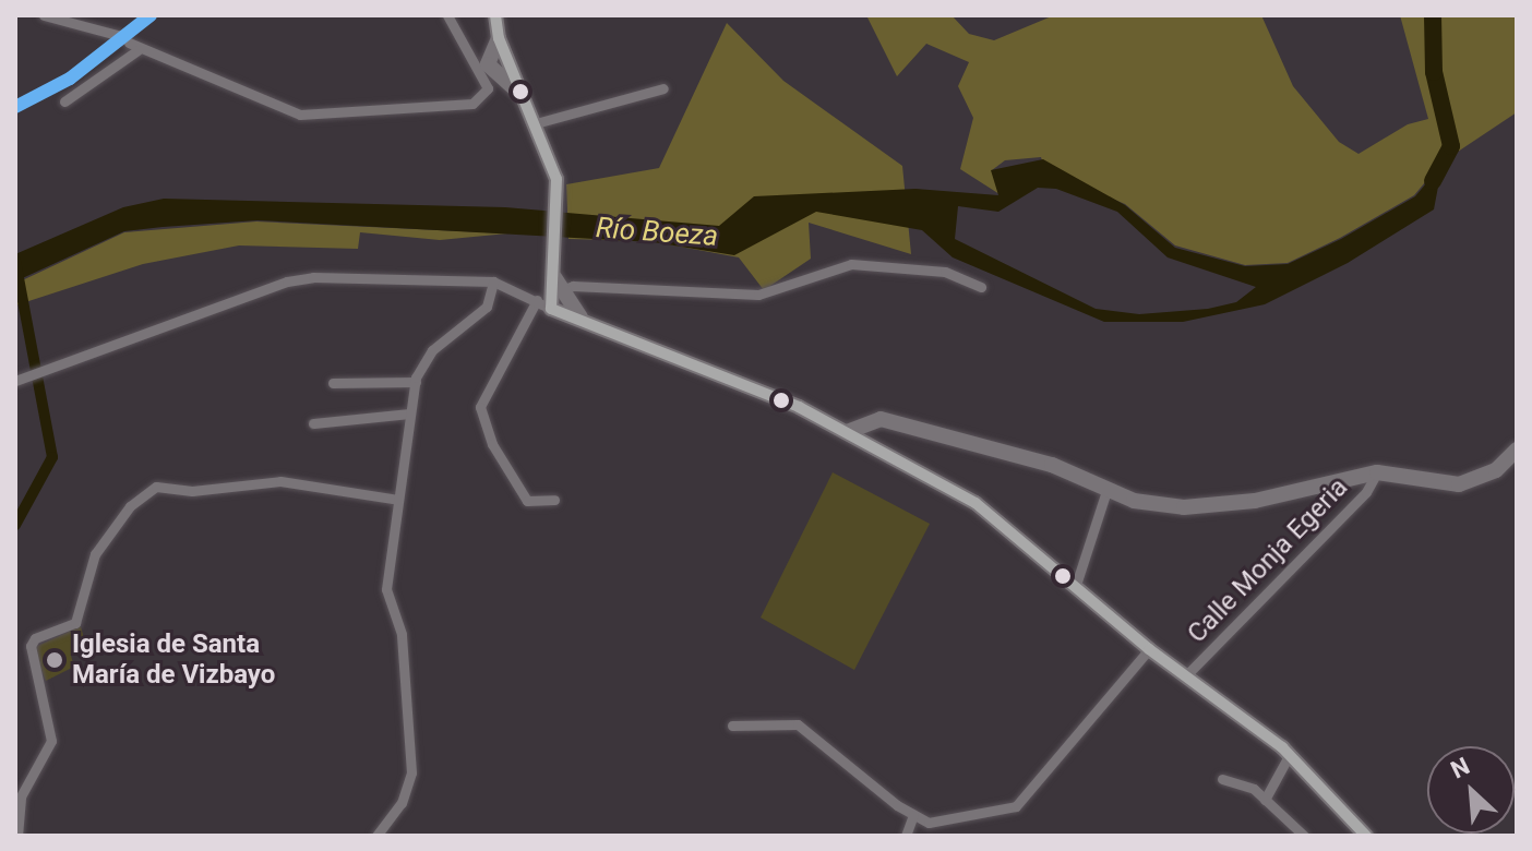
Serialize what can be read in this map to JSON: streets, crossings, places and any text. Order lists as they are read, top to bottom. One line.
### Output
{"streets":{"street":["Calle Monja Egeria"]},"water":["Río Boeza"],"places":["Iglesia de Santa María de Vizbayo"],"north":"top left"}
